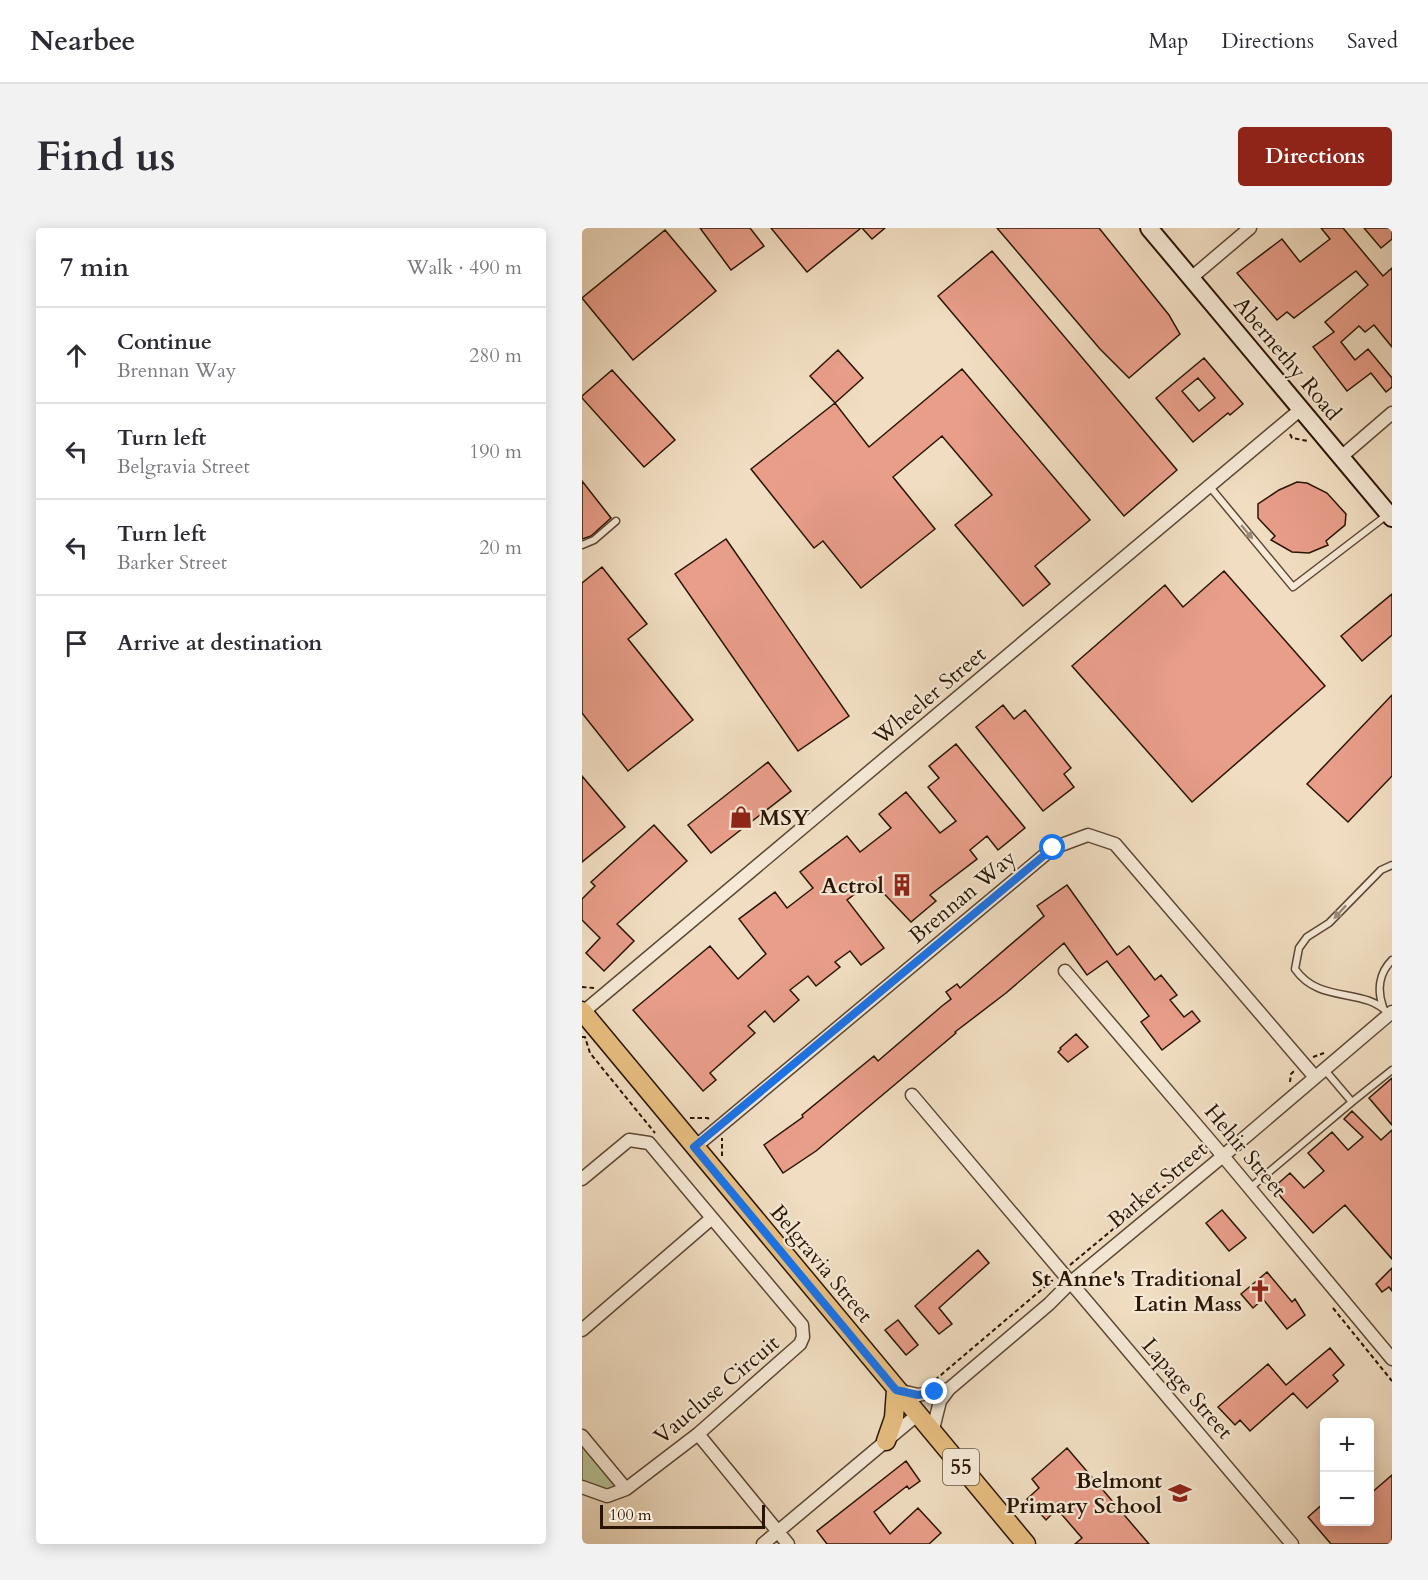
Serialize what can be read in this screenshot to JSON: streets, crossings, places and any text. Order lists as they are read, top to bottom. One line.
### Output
{"streets":{"main road":["Belgravia Street","55"],"street":["Abernethy Road","Wheeler Street","Brennan Way","Hehir Street","Barker Street","Lapage Street","Vaucluse Circuit"]},"crossings":[["Abernethy Road","Wheeler Street"],["Wheeler Street","Belgravia Street"],["Brennan Way","Barker Street"],["Brennan Way","Belgravia Street"],["Hehir Street","Barker Street"],["Barker Street","Belgravia Street"],["Barker Street","Lapage Street"]],"places":{"shop":["MSY"],"building":["Actrol"],"church":["St Anne's Traditional Latin Mass"],"school or university":["Belmont Primary School"]},"scale_bar":"100 m","page":{"header":"Nearbee","nav":["Map","Directions","Saved"],"buttons":"Directions","title":"Find us","heading":["7 min","Walk · 490 m"],"list":[["Continue","Brennan Way","280 m"],["Turn left","Belgravia Street","190 m"],["Turn left","Barker Street","20 m"],"Arrive at destination"],"map_buttons":["+","−"],"scale":"100 m"}}
